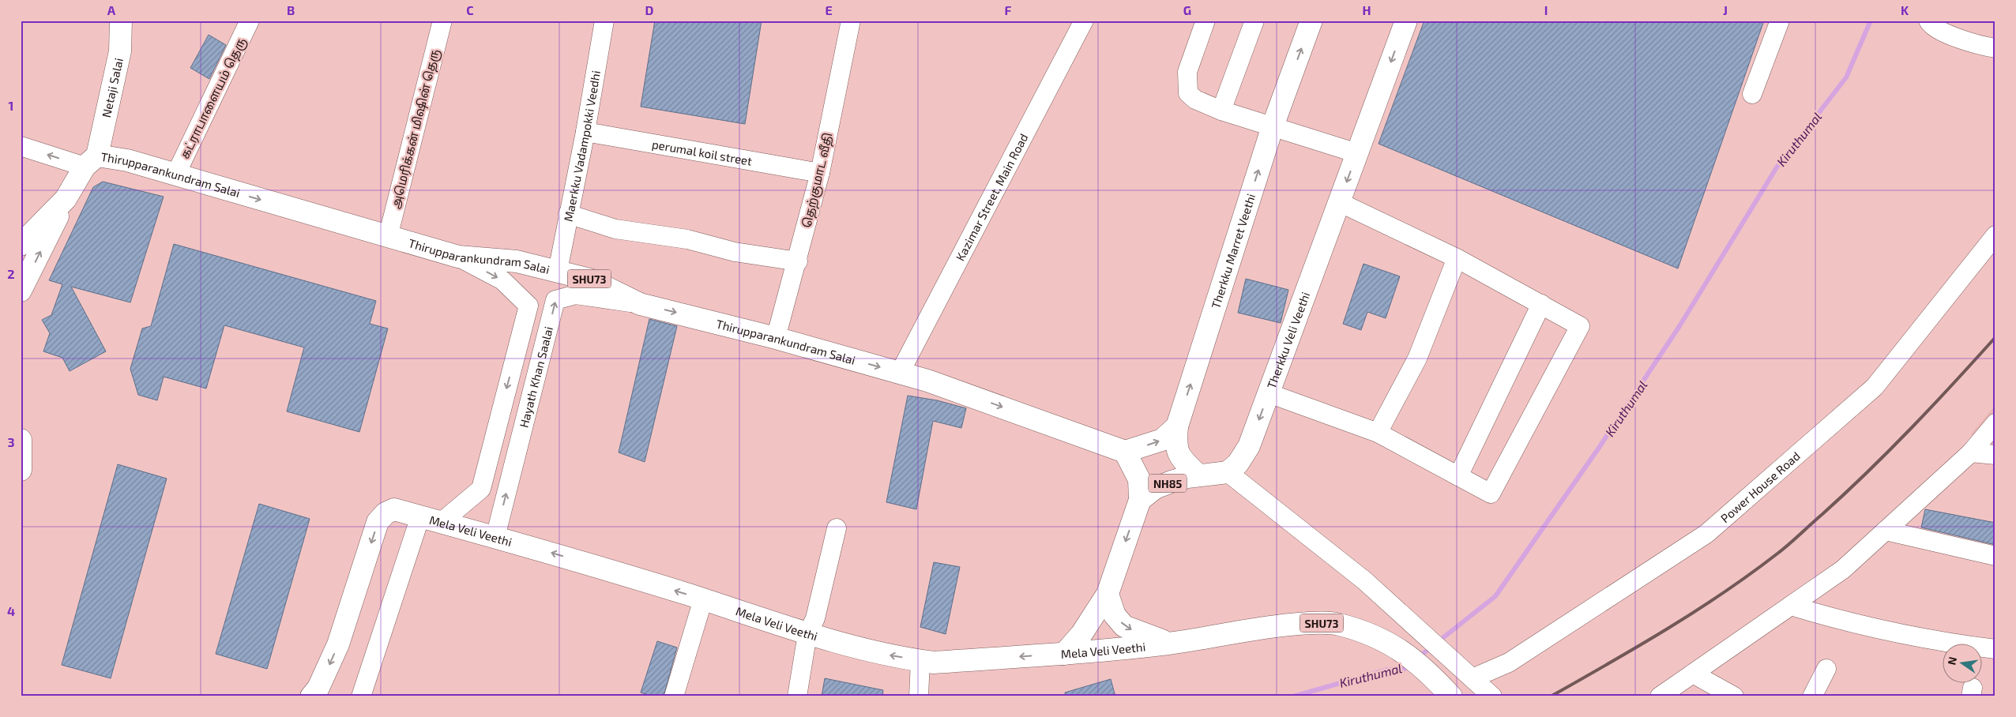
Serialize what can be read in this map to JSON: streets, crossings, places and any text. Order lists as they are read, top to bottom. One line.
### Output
{"streets":{"main road":["Netaji Salai","Thirupparankundram Salai","Therkku Marret Veethi","SHU73","Therkku Veli Veethi","NH85","Mela Veli Veethi"],"street":["கட்ராபாளையம் தெரு","அமெரிக்கன் மிஷின் தெரு","Maerkku Vadampokki Veedhi","perumal koil street","தெற்குமாட வீதி","Kazimar Street, Main Road","Hayath Khan Saalai","Power House Road"]},"crossings":[["Netaji Salai","Thirupparankundram Salai"],["கட்ராபாளையம் தெரு","Thirupparankundram Salai"],["அமெரிக்கன் மிஷின் தெரு","Thirupparankundram Salai"],["Maerkku Vadampokki Veedhi","perumal koil street"],["Maerkku Vadampokki Veedhi","Thirupparankundram Salai"],["perumal koil street","தெற்குமாட வீதி"],["Thirupparankundram Salai","தெற்குமாட வீதி"],["Thirupparankundram Salai","Kazimar Street, Main Road"],["Thirupparankundram Salai","Hayath Khan Saalai"],["Therkku Marret Veethi","NH85"],["SHU73","Mela Veli Veethi"],["Hayath Khan Saalai","Mela Veli Veethi"]],"one_way":["Thirupparankundram Salai","Therkku Marret Veethi","Therkku Veli Veethi","Mela Veli Veethi"],"water":["Kiruthumal"],"north":"left","grid":{"columns":["A","B","C","D","E","F","G","H","I","J","K"],"rows":["1","2","3","4"]}}
